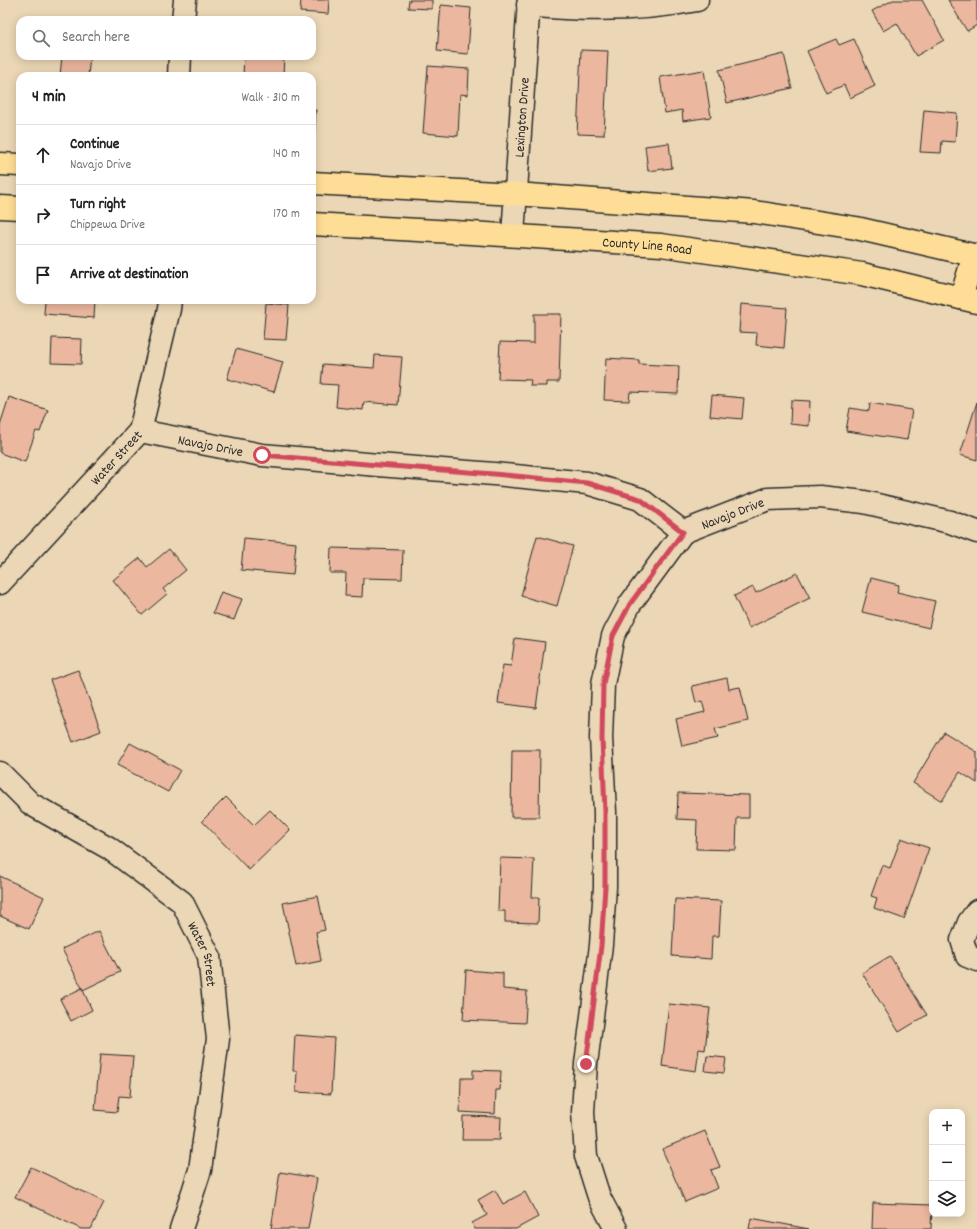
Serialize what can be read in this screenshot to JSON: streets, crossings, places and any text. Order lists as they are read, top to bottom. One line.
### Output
{"streets":{"main road":["County Line Road"],"street":["Lexington Drive","Navajo Drive","Water Street"]},"crossings":[["Lexington Drive","County Line Road"],["Navajo Drive","Water Street"]],"page":{"search":"Search here","heading":["4 min","Walk · 310 m"],"list":[["Continue","Navajo Drive","140 m"],["Turn right","Chippewa Drive","170 m"],"Arrive at destination"],"map_buttons":["+","−"]}}
